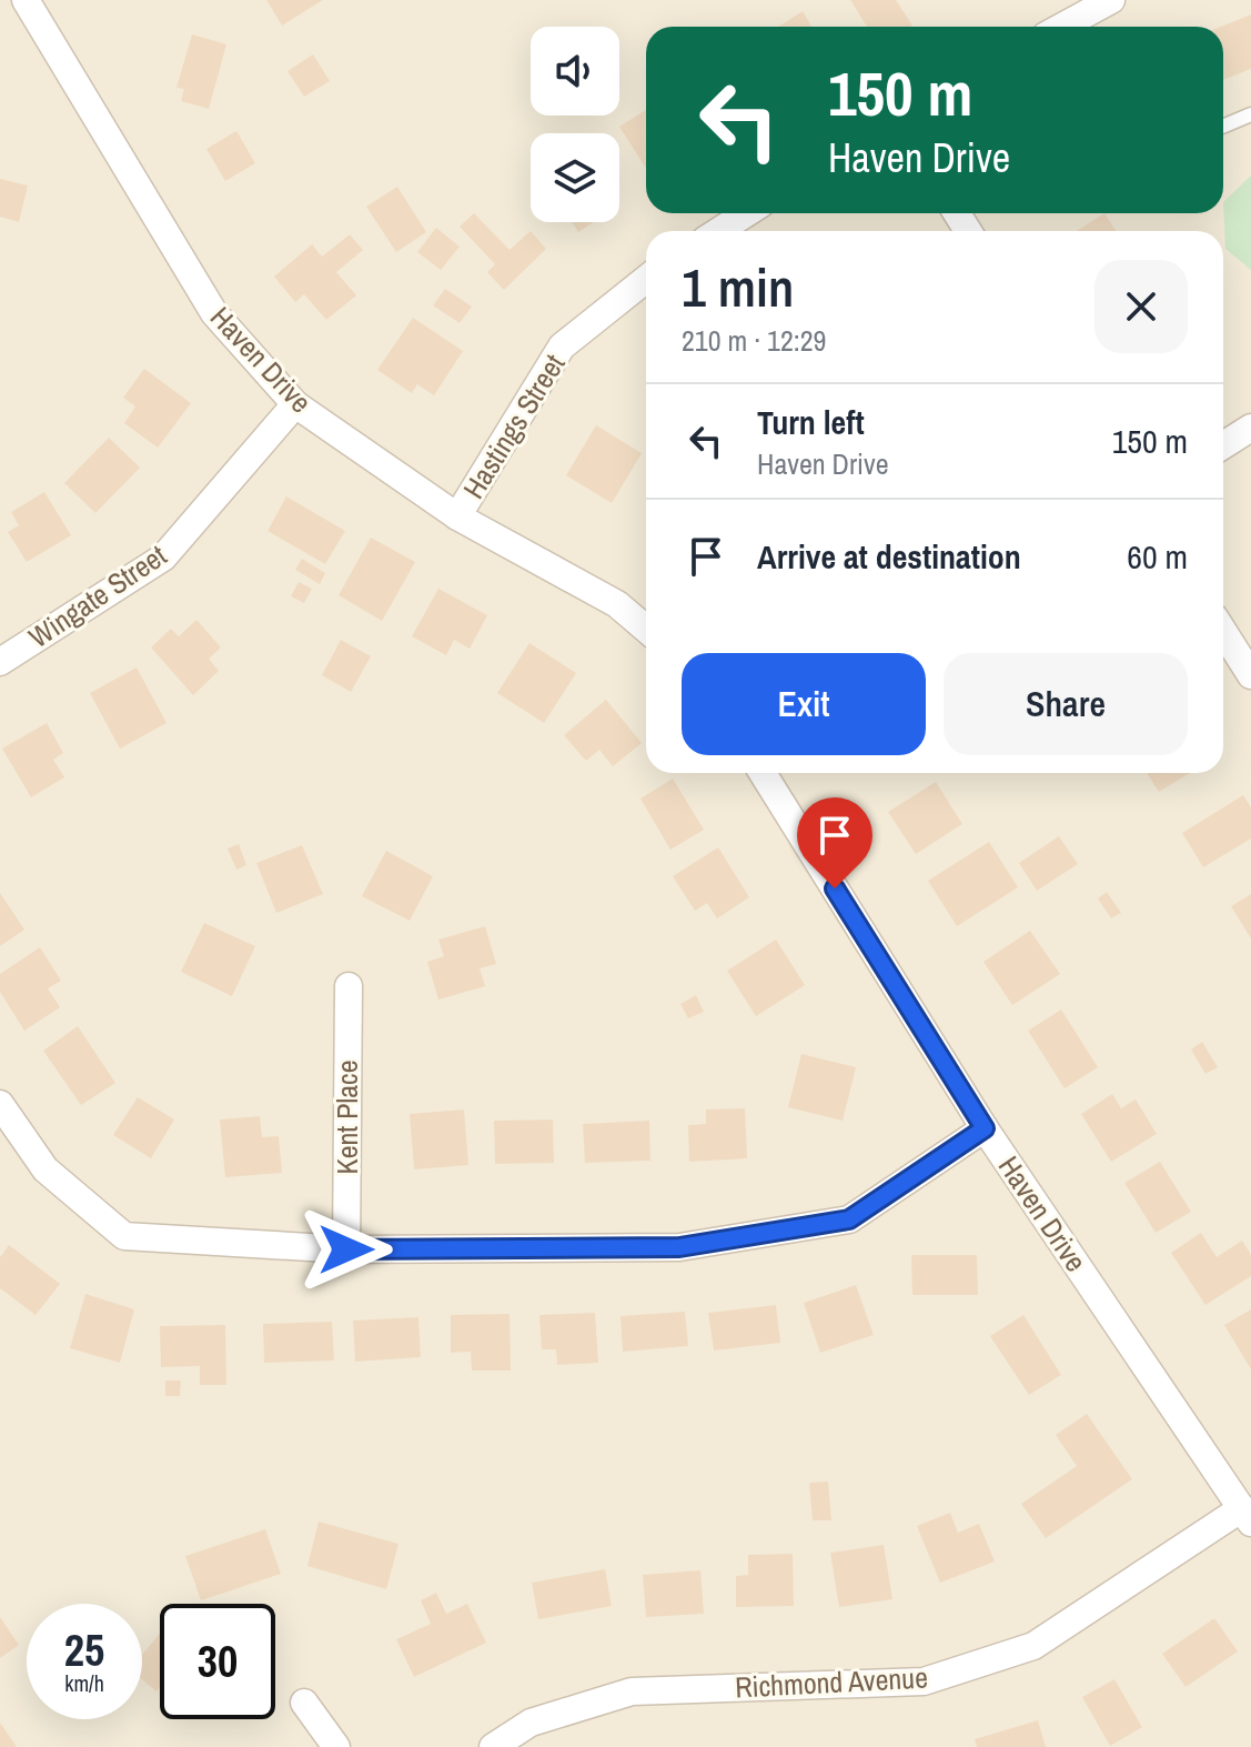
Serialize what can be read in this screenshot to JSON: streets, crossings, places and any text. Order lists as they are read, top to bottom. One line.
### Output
{"streets":{"street":["Haven Drive","Hastings Street","Wingate Street","Kent Place","Richmond Avenue"]},"crossings":[["Haven Drive","Hastings Street"],["Haven Drive","Wingate Street"],["Haven Drive","Richmond Avenue"]],"page":{"turn":["150 m","Haven Drive"],"heading":["1 min","210 m · 12:29"],"list":[{"name":"Turn left","note":"Haven Drive","value":"150 m"},{"name":"Arrive at destination","value":"60 m"}],"buttons":["Exit","Share"],"speed":"25 km/h","limit":"30"}}
